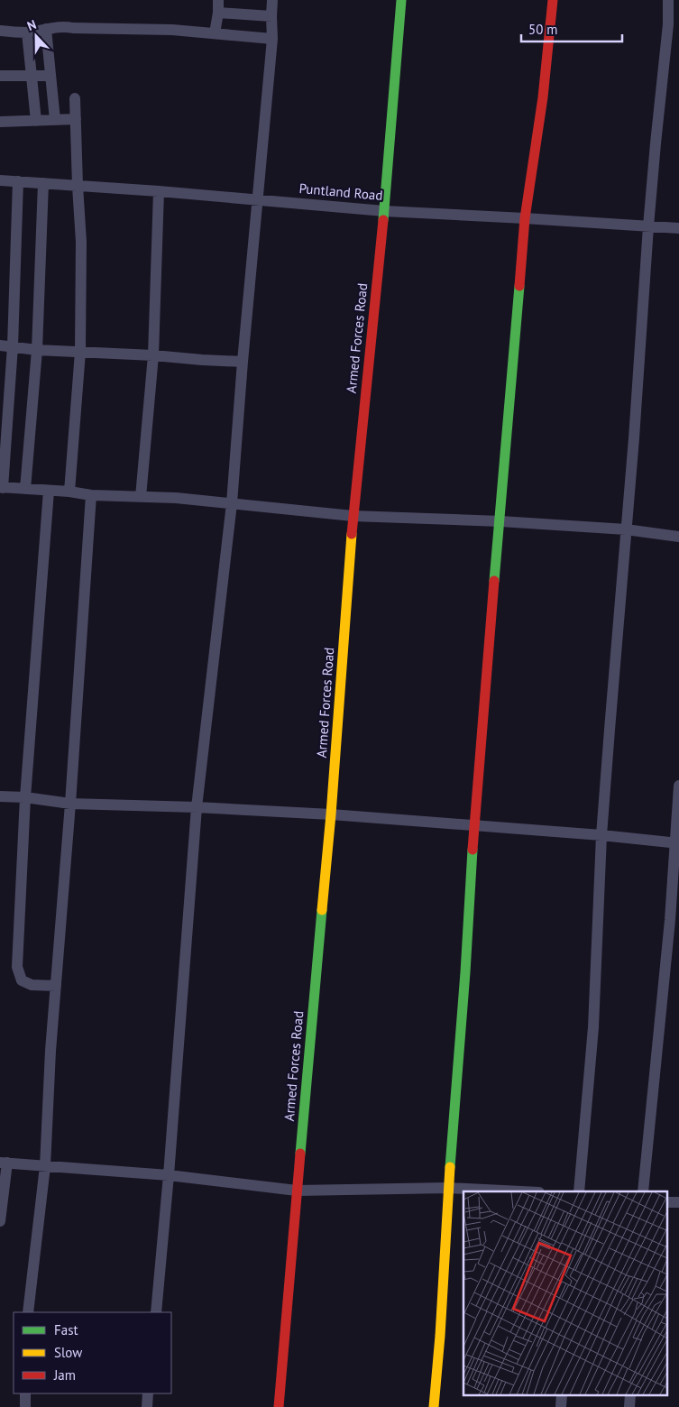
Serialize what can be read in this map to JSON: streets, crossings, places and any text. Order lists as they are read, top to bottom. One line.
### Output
{"streets":{"street":["Puntland Road","Armed Forces Road"]},"crossings":[["Puntland Road","Armed Forces Road"]],"legend":["Fast","Slow","Jam"],"scale_bar":"50 m","north":"top"}
